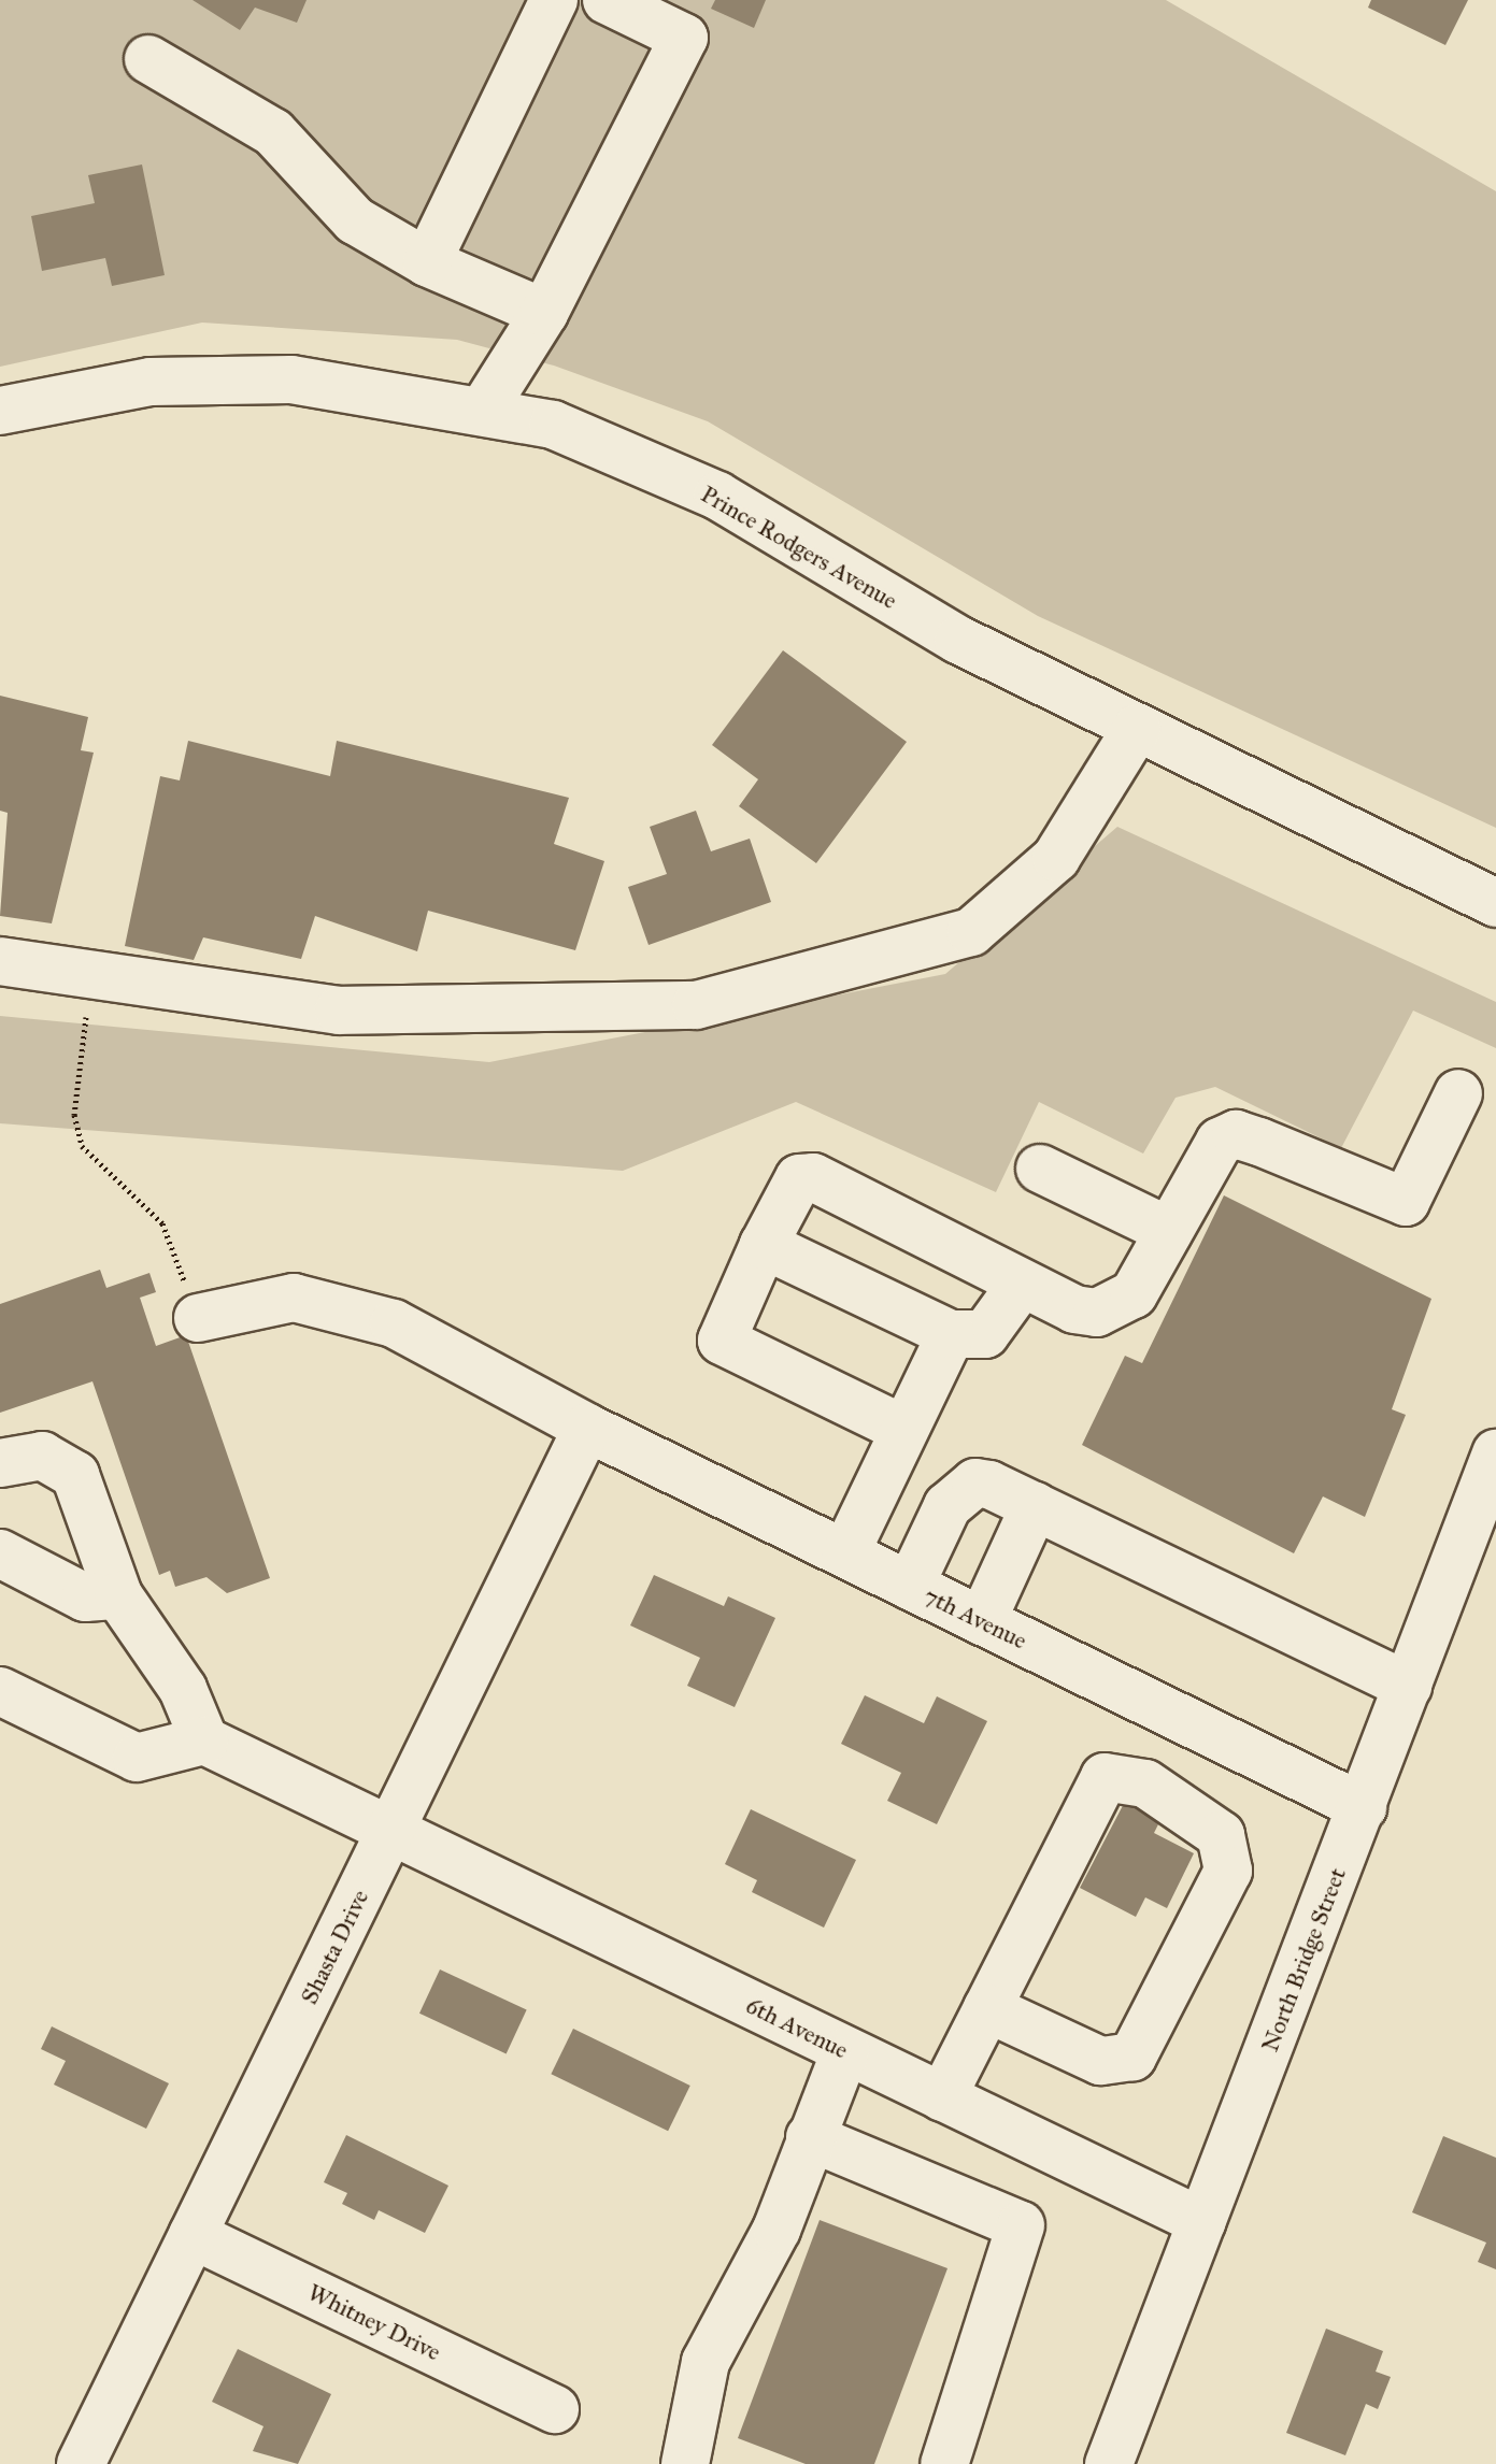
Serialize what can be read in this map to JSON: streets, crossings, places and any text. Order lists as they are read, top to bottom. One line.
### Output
{"streets":{"street":["Prince Rodgers Avenue","7th Avenue","Shasta Drive","North Bridge Street","6th Avenue","Whitney Drive"]},"crossings":[["7th Avenue","Shasta Drive"],["7th Avenue","North Bridge Street"],["Shasta Drive","6th Avenue"],["Shasta Drive","Whitney Drive"],["North Bridge Street","6th Avenue"]]}
